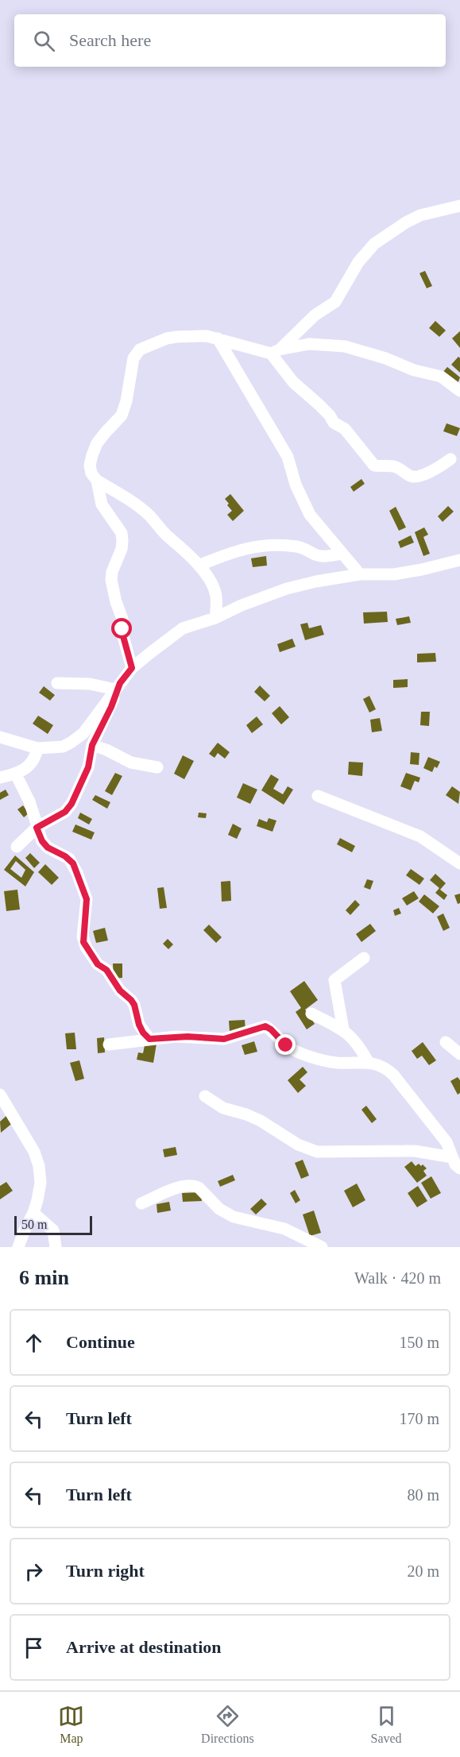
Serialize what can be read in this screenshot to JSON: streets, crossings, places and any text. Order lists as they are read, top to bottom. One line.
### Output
{"scale_bar":"50 m","page":{"search":"Search here","scale":"50 m","heading":["6 min","Walk · 420 m"],"list":[["Continue","150 m"],["Turn left","170 m"],["Turn left","80 m"],["Turn right","20 m"],"Arrive at destination"],"nav":["Map","Directions","Saved"]}}
